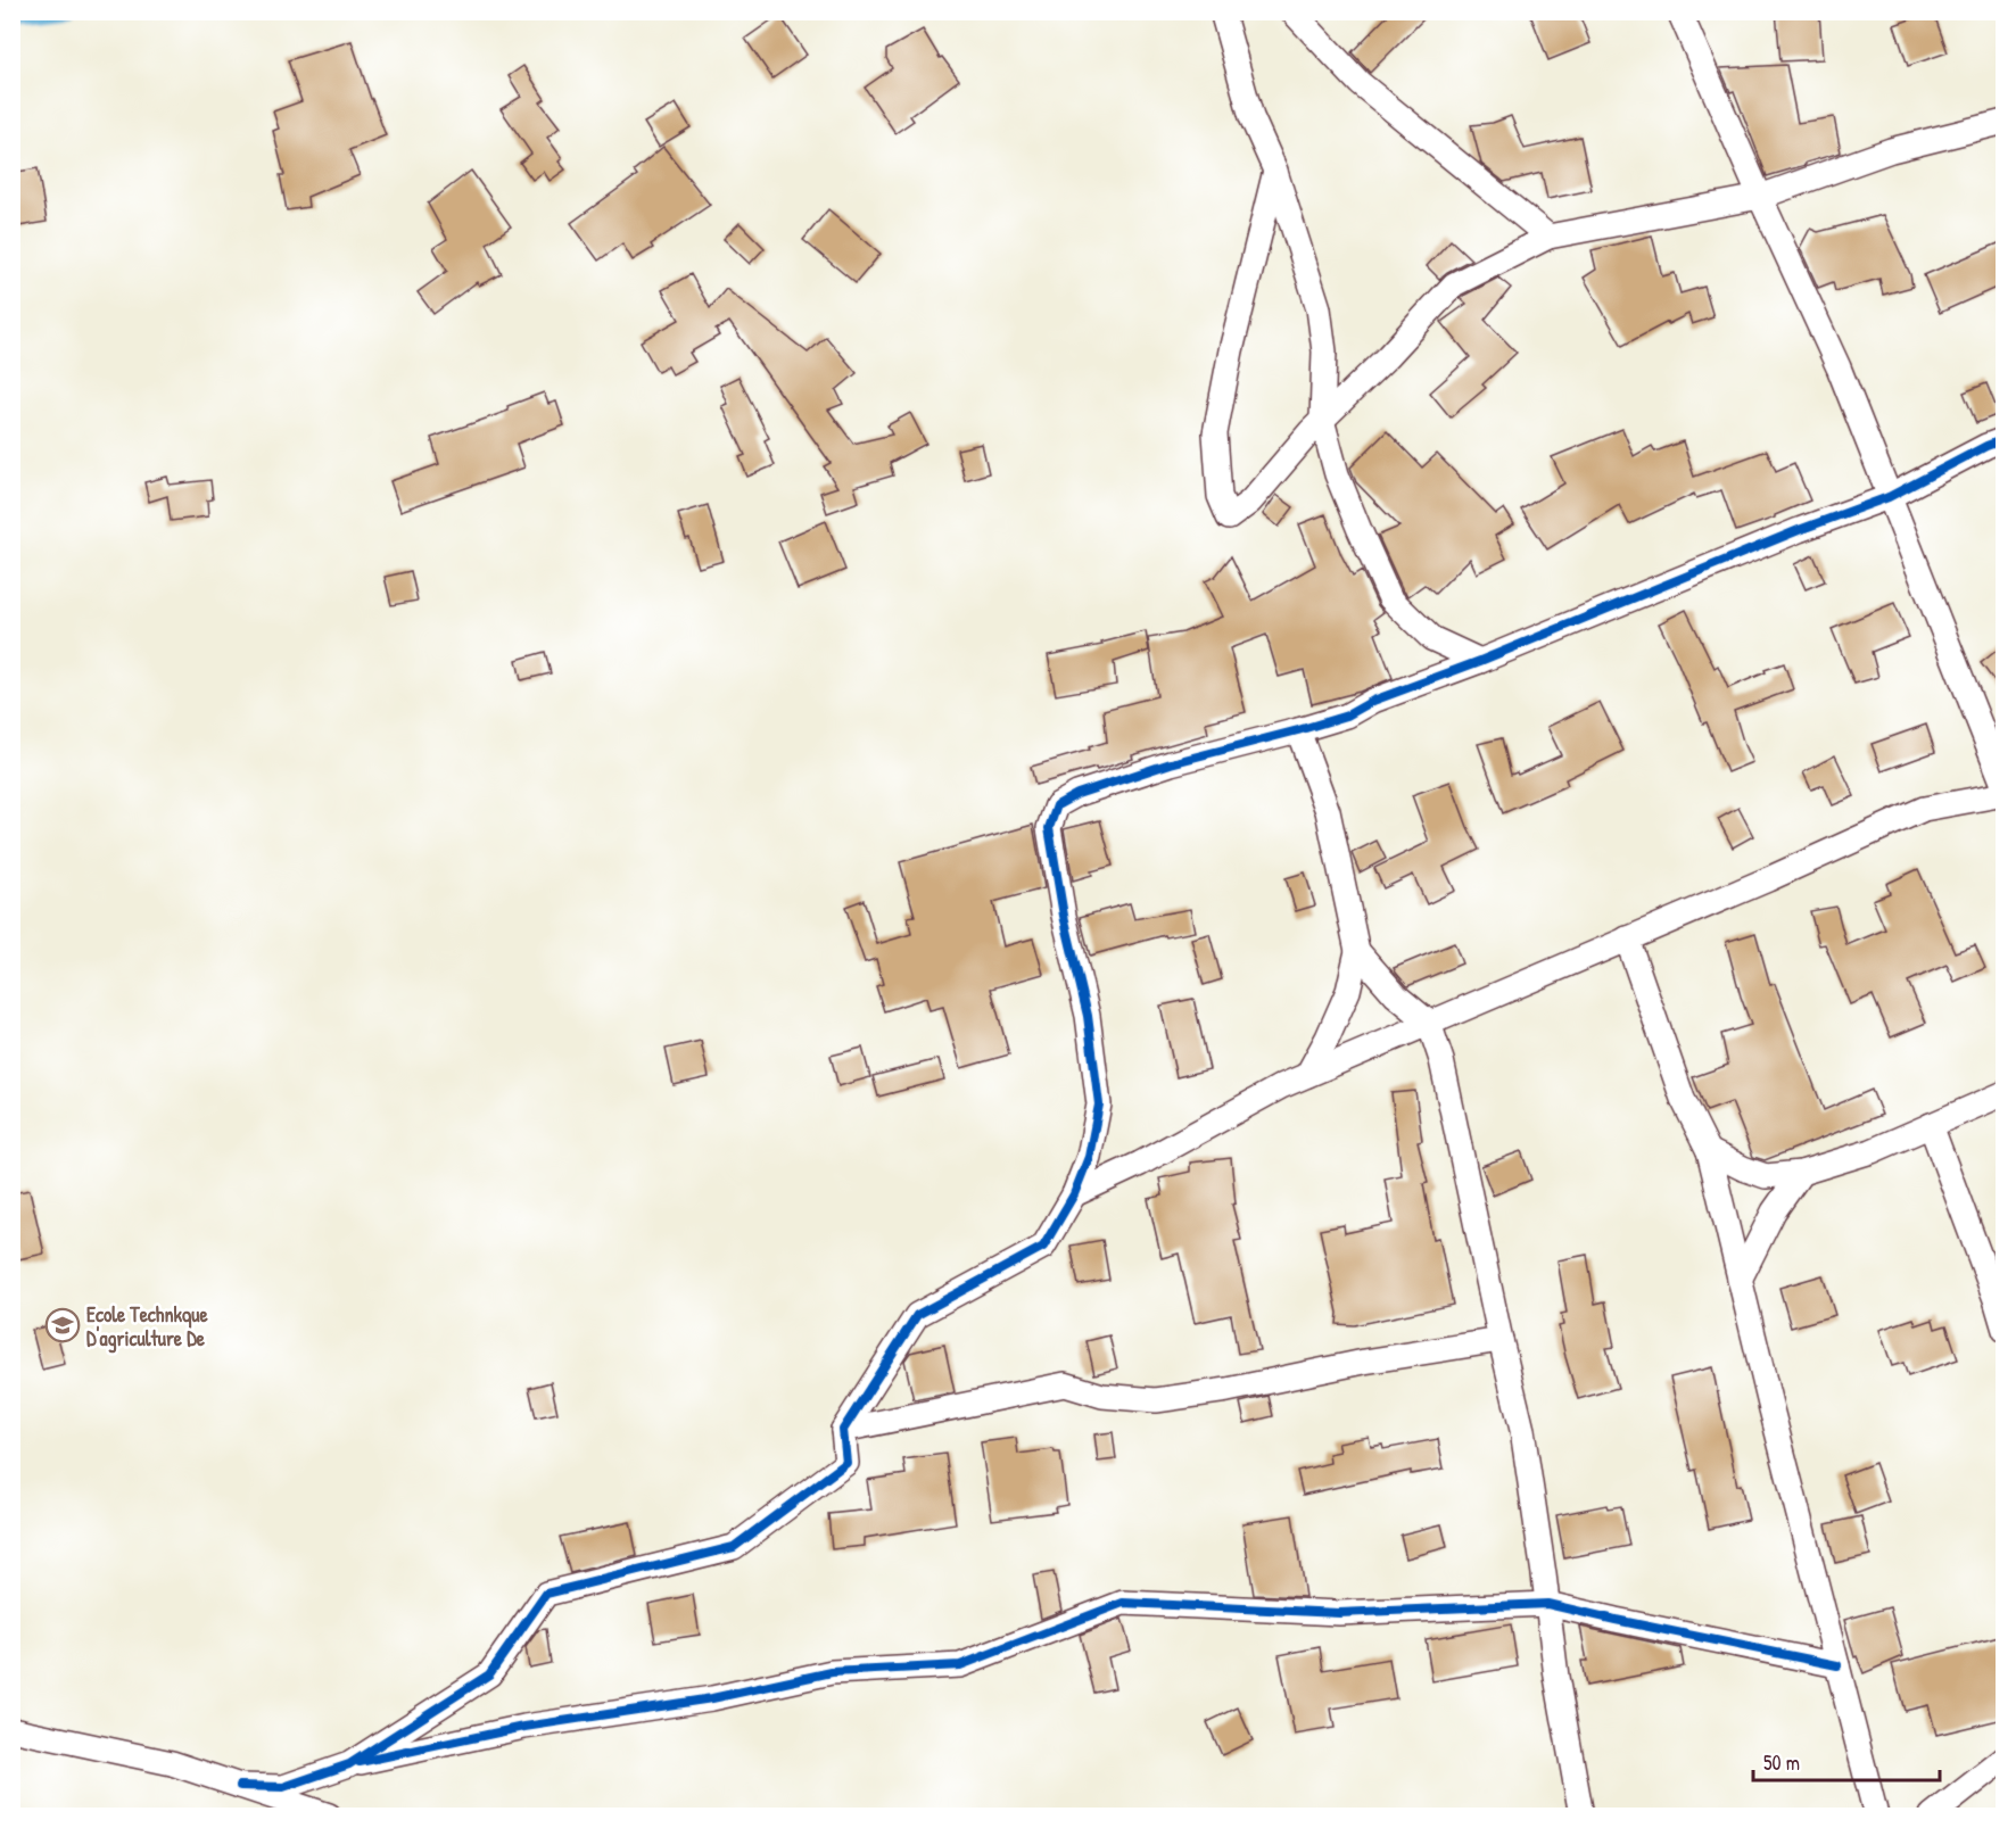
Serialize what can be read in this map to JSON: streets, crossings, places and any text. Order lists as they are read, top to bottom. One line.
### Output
{"places":{"school or university":["Ecole Technkque D'agriculture De"]},"scale_bar":"50 m"}
